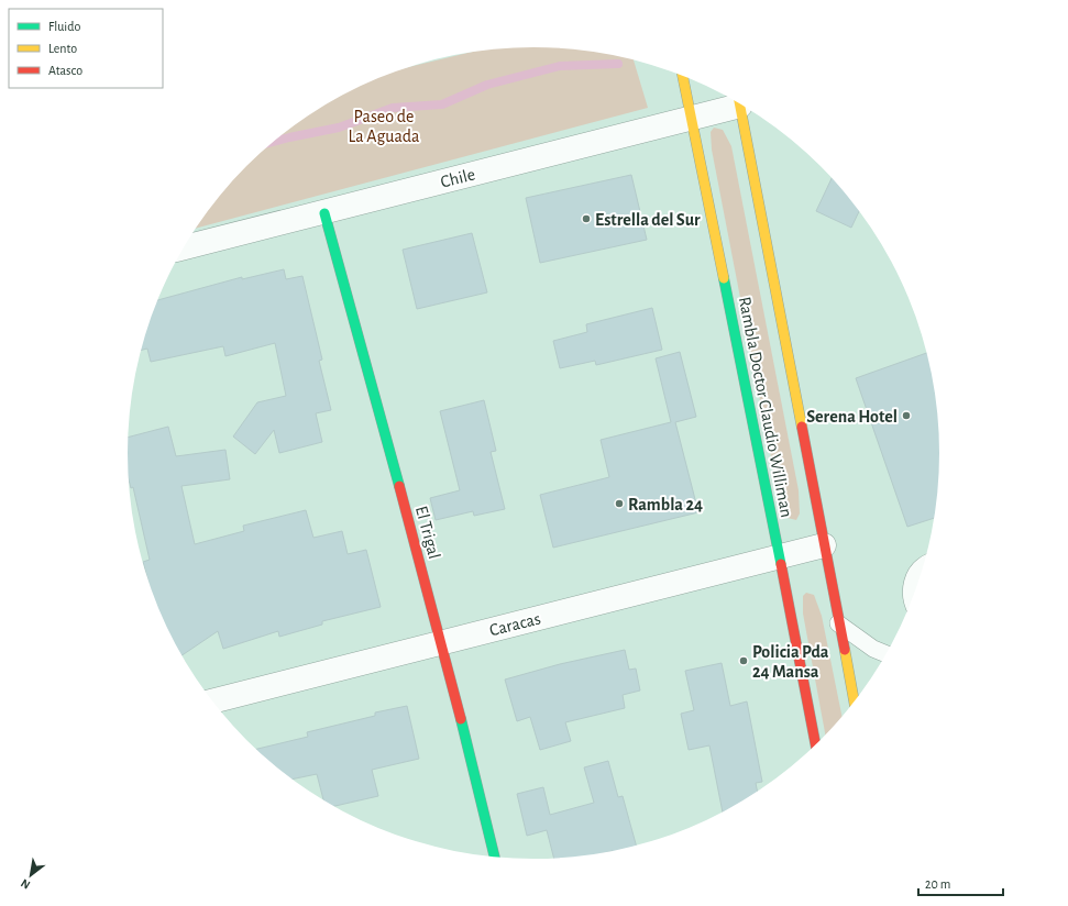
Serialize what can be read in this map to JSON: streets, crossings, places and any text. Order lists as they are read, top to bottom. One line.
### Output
{"streets":{"main road":["Rambla Doctor Claudio Williman","El Trigal"],"street":["Chile","Caracas"]},"crossings":[["Chile","Rambla Doctor Claudio Williman"],["Chile","El Trigal"],["Rambla Doctor Claudio Williman","Caracas"],["El Trigal","Caracas"]],"parks":["Paseo de La Aguada"],"places":["Estrella del Sur","Serena Hotel","Rambla 24","Policia Pda 24 Mansa"],"legend":["Fluido","Lento","Atasco"],"scale_bar":"20 m","north":"bottom left"}
